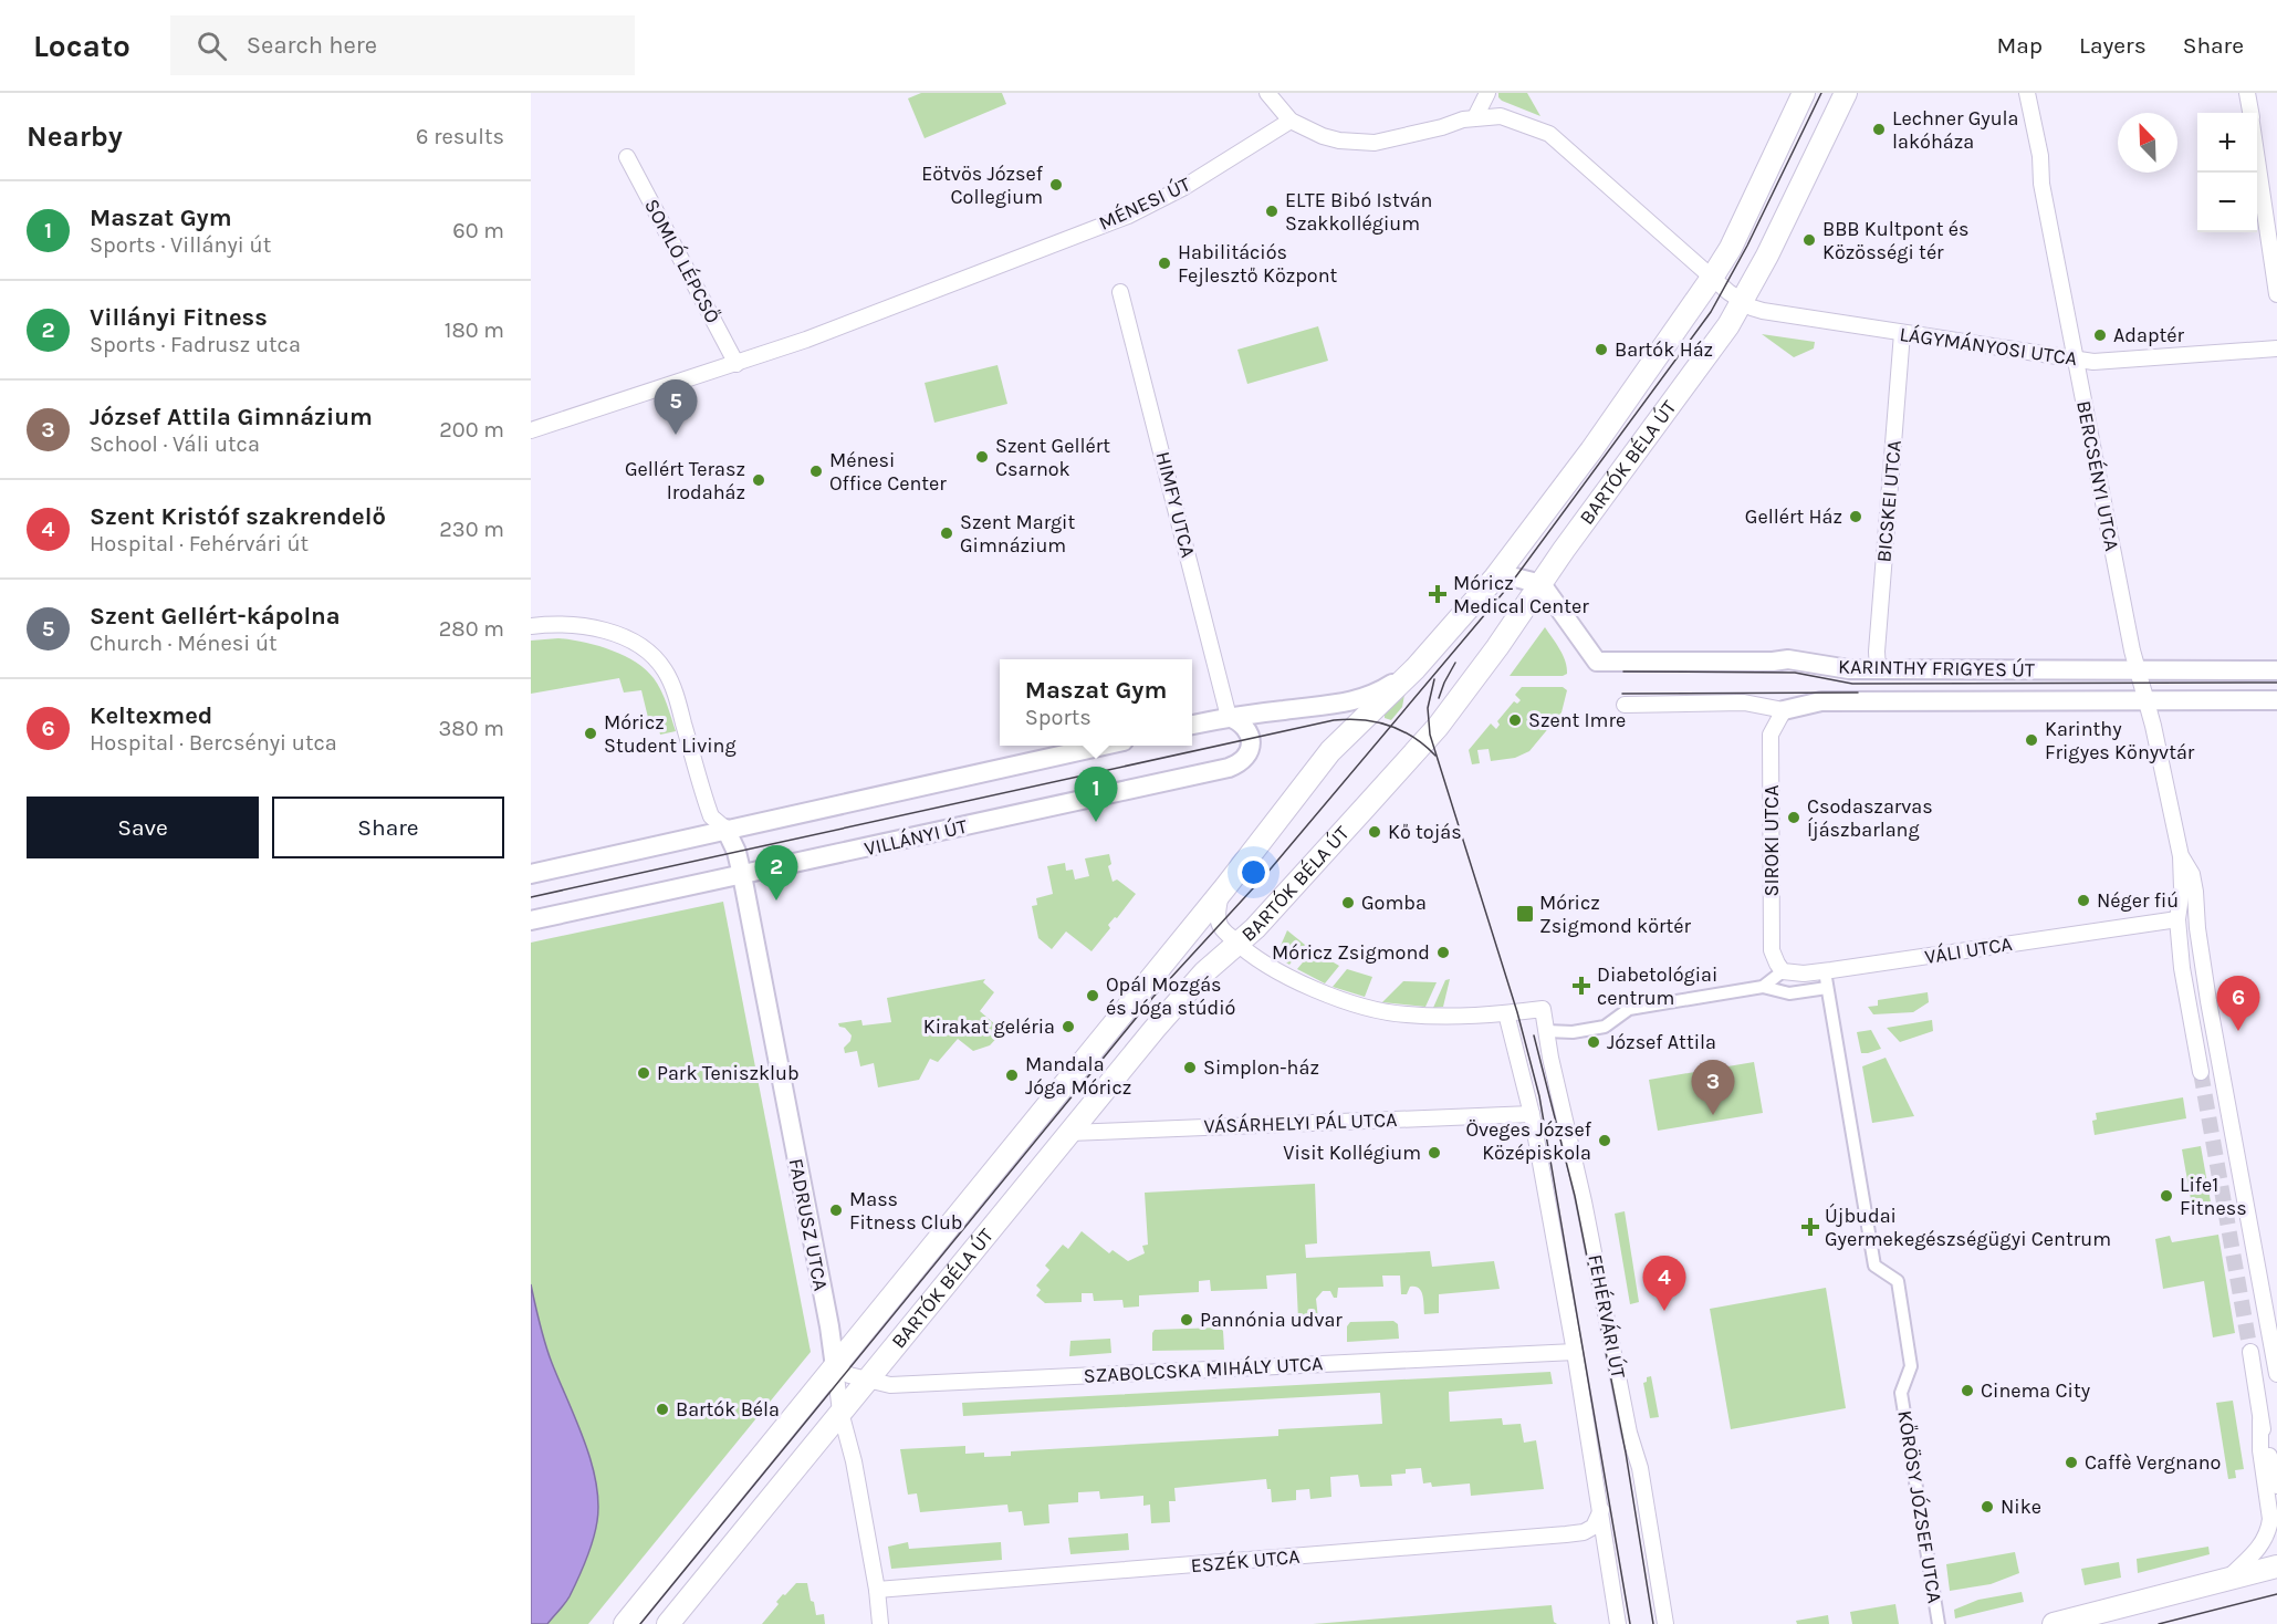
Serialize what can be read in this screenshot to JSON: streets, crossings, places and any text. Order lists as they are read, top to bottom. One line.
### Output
{"streets":{"main road":["BARTÓK BÉLA ÚT"],"street":["MÉNESI ÚT","SOMLÓ LÉPCSŐ","LÁGYMÁNYOSI UTCA","BERCSÉNYI UTCA","BICSKEI UTCA","HIMFY UTCA","KARINTHY FRIGYES ÚT","VILLÁNYI ÚT","SIROKI UTCA","VÁLI UTCA","VÁSÁRHELYI PÁL UTCA","FADRUSZ UTCA","FEHÉRVÁRI ÚT","SZABOLCSKA MIHÁLY UTCA","KŐRÖSY JÓZSEF UTCA","ESZÉK UTCA"]},"crossings":[["MÉNESI ÚT","SOMLÓ LÉPCSŐ"],["LÁGYMÁNYOSI UTCA","BARTÓK BÉLA ÚT"],["LÁGYMÁNYOSI UTCA","BERCSÉNYI UTCA"],["LÁGYMÁNYOSI UTCA","BICSKEI UTCA"],["BARTÓK BÉLA ÚT","KARINTHY FRIGYES ÚT"],["BARTÓK BÉLA ÚT","VÁSÁRHELYI PÁL UTCA"],["BARTÓK BÉLA ÚT","FADRUSZ UTCA"],["BARTÓK BÉLA ÚT","SZABOLCSKA MIHÁLY UTCA"],["BERCSÉNYI UTCA","KARINTHY FRIGYES ÚT"],["BERCSÉNYI UTCA","VÁLI UTCA"],["BICSKEI UTCA","KARINTHY FRIGYES ÚT"],["HIMFY UTCA","VILLÁNYI ÚT"],["KARINTHY FRIGYES ÚT","SIROKI UTCA"],["VILLÁNYI ÚT","FADRUSZ UTCA"],["SIROKI UTCA","VÁLI UTCA"],["VÁLI UTCA","KŐRÖSY JÓZSEF UTCA"],["VÁSÁRHELYI PÁL UTCA","FEHÉRVÁRI ÚT"],["FADRUSZ UTCA","SZABOLCSKA MIHÁLY UTCA"],["FADRUSZ UTCA","ESZÉK UTCA"],["FEHÉRVÁRI ÚT","SZABOLCSKA MIHÁLY UTCA"],["FEHÉRVÁRI ÚT","ESZÉK UTCA"]],"places":{"other":["Lechner Gyula lakóháza","Eötvös József Collegium","ELTE Bibó István Szakkollégium","BBB Kultpont és Közösségi tér","Habilitációs Fejlesztő Központ","Adaptér","Bartók Ház","Szent Gellért Csarnok","Ménesi Office Center","Gellért Terasz Irodaház","Gellért Ház","Szent Margit Gimnázium","Szent Imre","Móricz Student Living","Karinthy Frigyes Könyvtár","Csodaszarvas Íjászbarlang","Kő tojás","Néger fiú","Gomba","Móricz Zsigmond","Opál Mozgás és Jóga stúdió","Kirakat geléria","József Attila","Simplon-ház","Park Teniszklub","Mandala Jóga Móricz","Öveges József Középiskola","Visit Kollégium","Life1 Fitness","Mass Fitness Club","Pannónia udvar","Cinema City","Bartók Béla","Caffè Vergnano","Nike"],"health":["Móricz Medical Center","Diabetológiai centrum","Újbudai Gyermekegészségügyi Centrum"],"transit":["Móricz Zsigmond körtér"]},"north":"top left","page":{"header":"Locato","search":"Search here","nav":["Map","Layers","Share"],"heading":["Nearby","6 results"],"map_buttons":["+","−"],"list":[{"mark":"1","name":"Maszat Gym","note":"Sports · Villányi út","value":"60 m"},{"mark":"2","name":"Villányi Fitness","note":"Sports · Fadrusz utca","value":"180 m"},{"mark":"3","name":"József Attila Gimnázium","note":"School · Váli utca","value":"200 m"},{"mark":"4","name":"Szent Kristóf szakrendelő","note":"Hospital · Fehérvári út","value":"230 m"},{"mark":"5","name":"Szent Gellért-kápolna","note":"Church · Ménesi út","value":"280 m"},{"mark":"6","name":"Keltexmed","note":"Hospital · Bercsényi utca","value":"380 m"}],"pins":["5","1","2","6","3","4"],"popup":["Maszat Gym","Sports"],"buttons":["Save","Share"]}}
